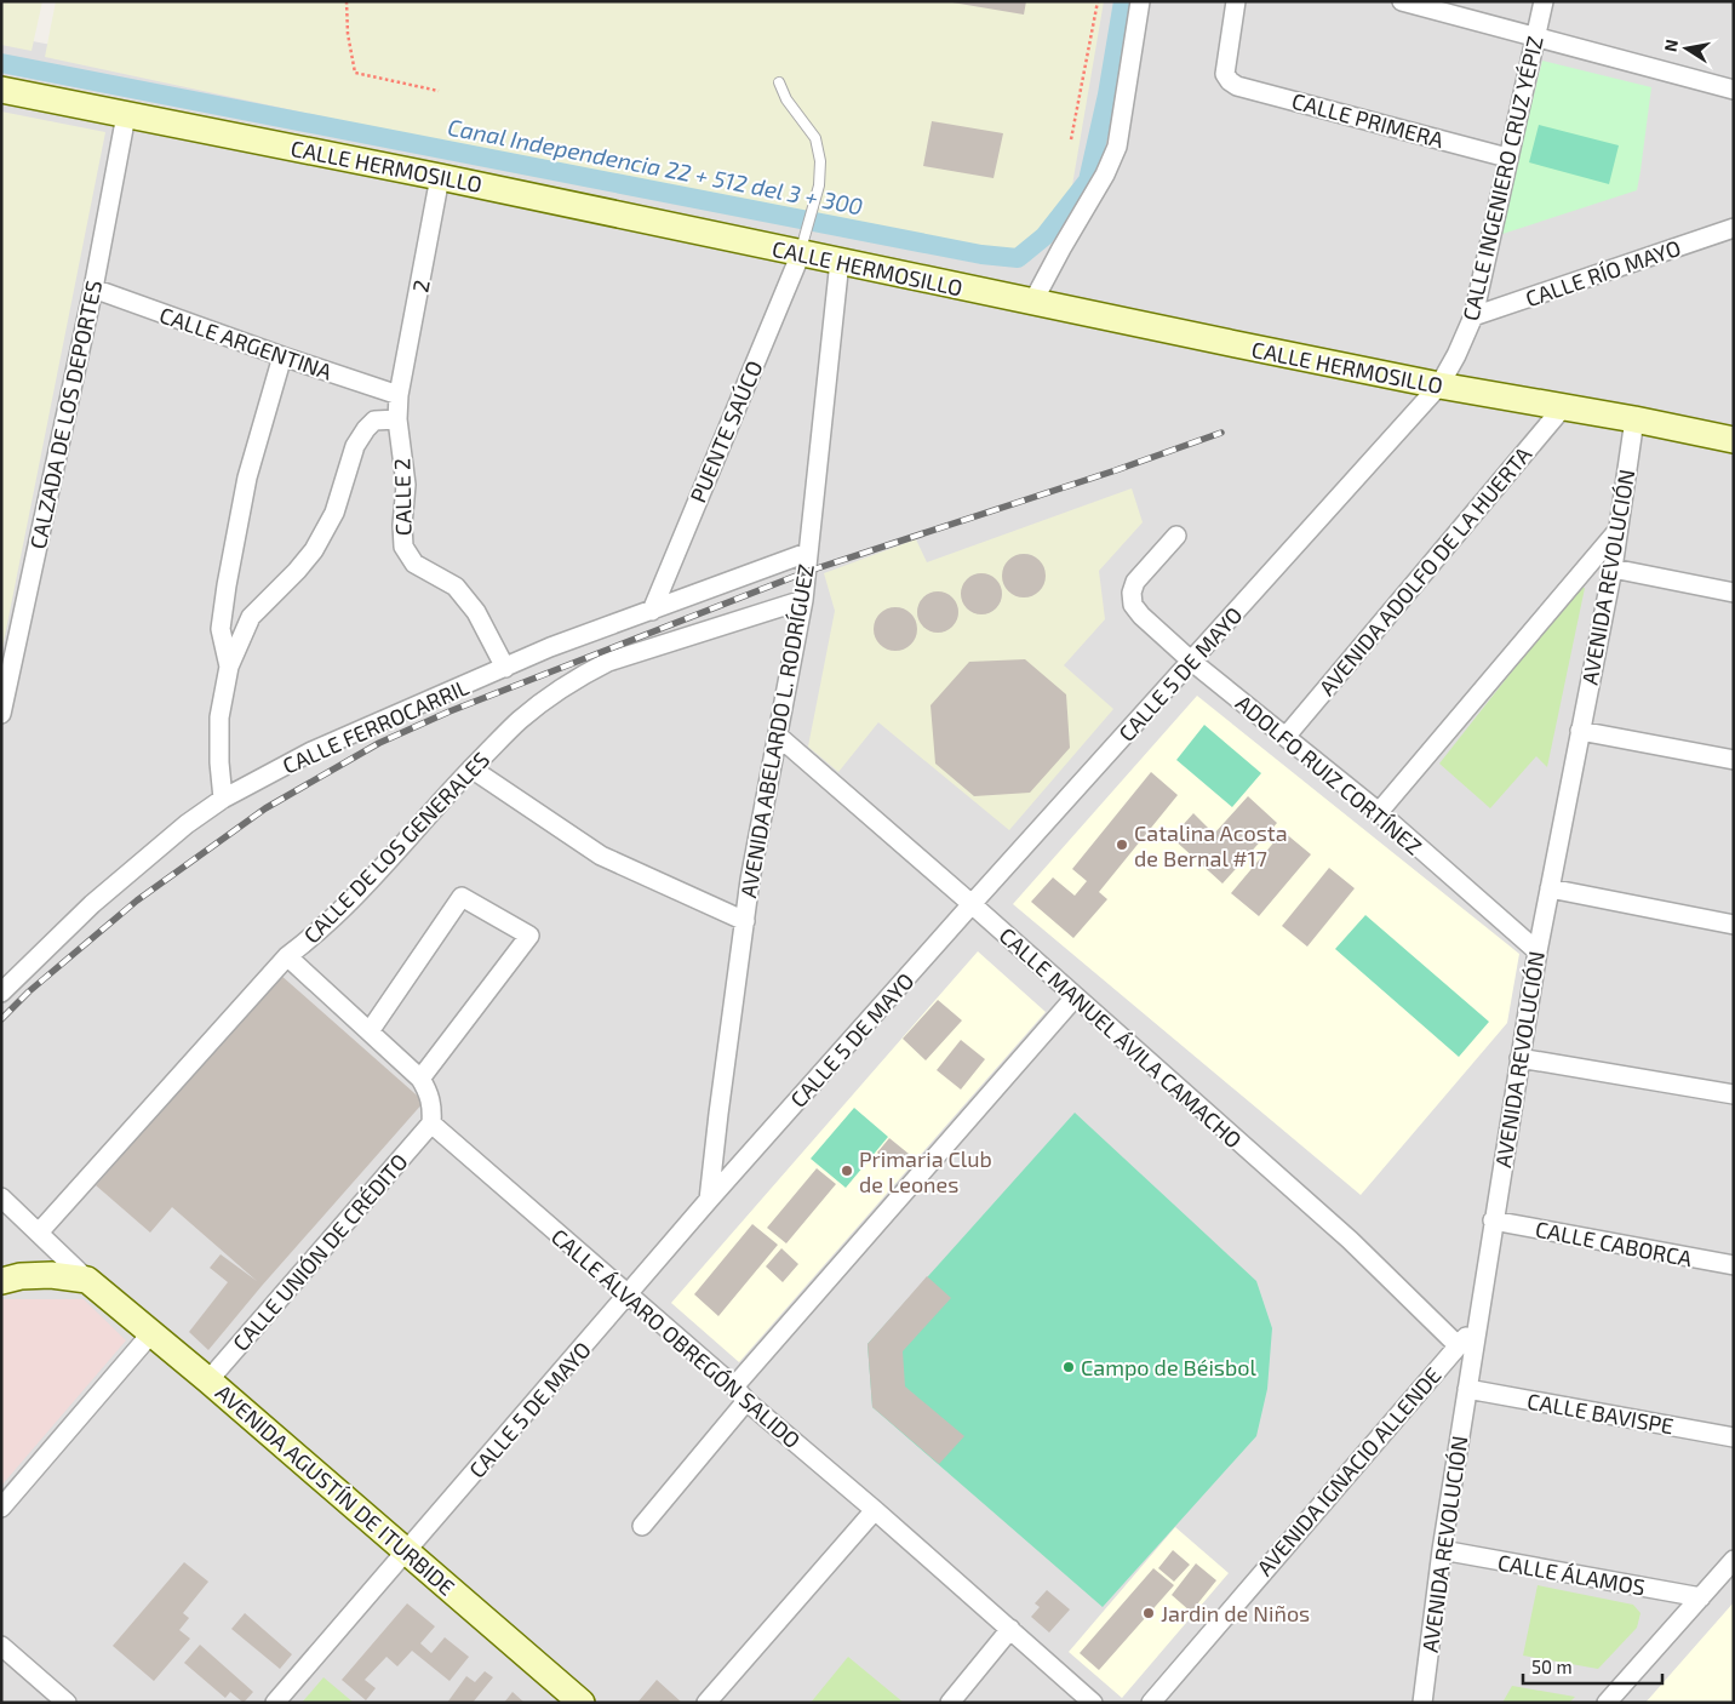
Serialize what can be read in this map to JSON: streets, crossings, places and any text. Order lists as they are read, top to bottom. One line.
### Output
{"streets":{"street":["CALLE PRIMERA","CALLE HERMOSILLO","CALLE INGENIERO CRUZ YÉPIZ","CALLE RÍO MAYO","2","CALLE ARGENTINA","CALZADA DE LOS DEPORTES","PUENTE SAÚCO","CALLE 2","AVENIDA ADOLFO DE LA HUERTA","AVENIDA REVOLUCIÓN","CALLE 5 DE MAYO","CALLE FERROCARRIL","AVENIDA ABELARDO L. RODRÍGUEZ","ADOLFO RUIZ CORTÍNEZ","CALLE DE LOS GENERALES","CALLE MANUEL ÁVILA CAMACHO","CALLE CABORCA","CALLE UNIÓN DE CRÉDITO","CALLE ÁLVARO OBREGÓN SALIDO","CALLE BAVISPE","AVENIDA IGNACIO ALLENDE","AVENIDA AGUSTÍN DE ITURBIDE","CALLE ÁLAMOS"]},"crossings":[["CALLE PRIMERA","CALLE INGENIERO CRUZ YÉPIZ"],["CALLE HERMOSILLO","CALLE INGENIERO CRUZ YÉPIZ"],["CALLE HERMOSILLO","2"],["CALLE HERMOSILLO","CALZADA DE LOS DEPORTES"],["CALLE HERMOSILLO","PUENTE SAÚCO"],["CALLE HERMOSILLO","AVENIDA ADOLFO DE LA HUERTA"],["CALLE HERMOSILLO","AVENIDA REVOLUCIÓN"],["CALLE HERMOSILLO","CALLE 5 DE MAYO"],["CALLE HERMOSILLO","AVENIDA ABELARDO L. RODRÍGUEZ"],["CALLE INGENIERO CRUZ YÉPIZ","CALLE RÍO MAYO"],["CALLE INGENIERO CRUZ YÉPIZ","CALLE 5 DE MAYO"],["2","CALLE ARGENTINA"],["2","CALLE 2"],["CALLE ARGENTINA","CALZADA DE LOS DEPORTES"],["CALLE ARGENTINA","CALLE 2"],["PUENTE SAÚCO","CALLE FERROCARRIL"],["CALLE 2","CALLE FERROCARRIL"],["AVENIDA ADOLFO DE LA HUERTA","ADOLFO RUIZ CORTÍNEZ"],["AVENIDA REVOLUCIÓN","ADOLFO RUIZ CORTÍNEZ"],["AVENIDA REVOLUCIÓN","CALLE CABORCA"],["AVENIDA REVOLUCIÓN","CALLE BAVISPE"],["AVENIDA REVOLUCIÓN","AVENIDA IGNACIO ALLENDE"],["AVENIDA REVOLUCIÓN","CALLE ÁLAMOS"],["CALLE 5 DE MAYO","AVENIDA ABELARDO L. RODRÍGUEZ"],["CALLE 5 DE MAYO","ADOLFO RUIZ CORTÍNEZ"],["CALLE 5 DE MAYO","CALLE MANUEL ÁVILA CAMACHO"],["CALLE 5 DE MAYO","CALLE ÁLVARO OBREGÓN SALIDO"],["CALLE 5 DE MAYO","AVENIDA AGUSTÍN DE ITURBIDE"],["CALLE FERROCARRIL","AVENIDA ABELARDO L. RODRÍGUEZ"],["AVENIDA ABELARDO L. RODRÍGUEZ","CALLE DE LOS GENERALES"],["AVENIDA ABELARDO L. RODRÍGUEZ","CALLE MANUEL ÁVILA CAMACHO"],["CALLE MANUEL ÁVILA CAMACHO","AVENIDA IGNACIO ALLENDE"],["CALLE UNIÓN DE CRÉDITO","CALLE ÁLVARO OBREGÓN SALIDO"],["CALLE UNIÓN DE CRÉDITO","AVENIDA AGUSTÍN DE ITURBIDE"]],"water":["Canal Independencia 22 + 512 del 3 + 300"],"places":["Catalina Acosta de Bernal #17","Primaria Club de Leones","Campo de Béisbol","Jardin de Niños"],"scale_bar":"50 m","north":"left"}
